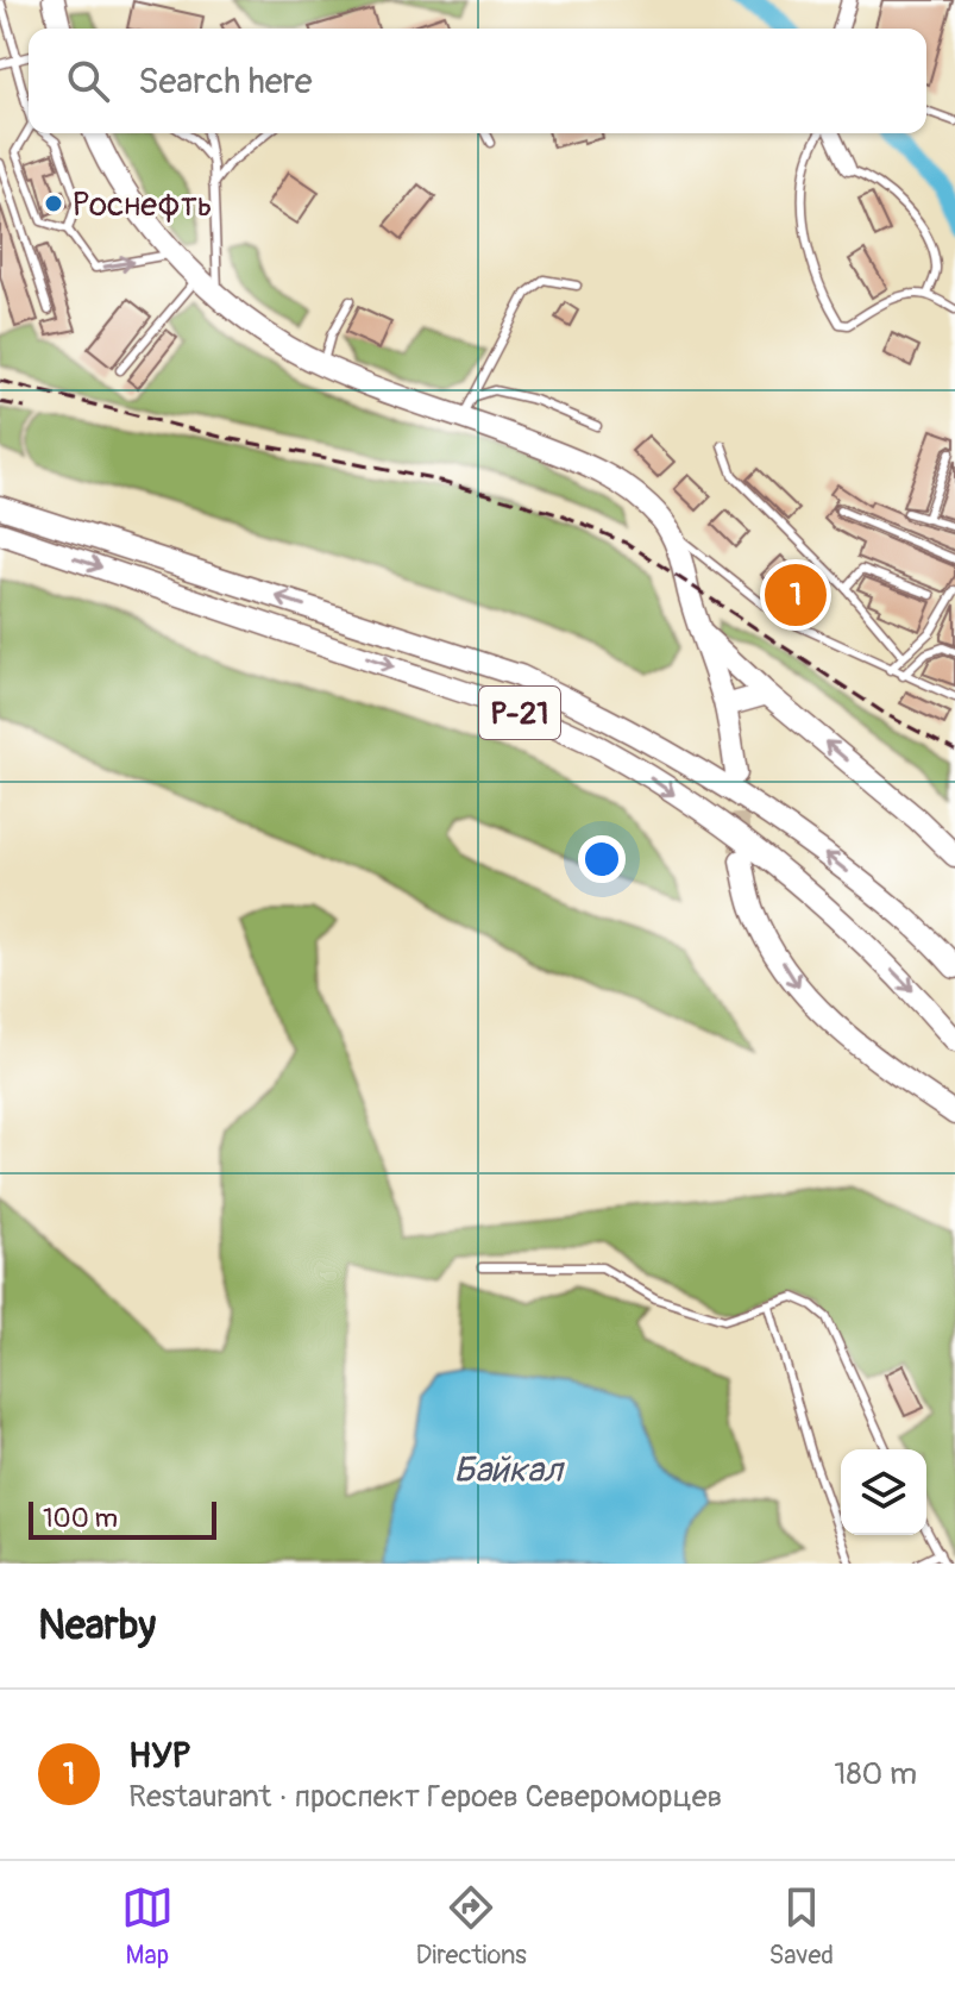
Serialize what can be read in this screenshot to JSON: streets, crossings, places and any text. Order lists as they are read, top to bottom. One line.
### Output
{"streets":{"main road":["Р-21"]},"water":["Байкал"],"places":["Роснефть"],"scale_bar":"100 m","page":{"search":"Search here","pins":"1","scale":"100 m","heading":"Nearby","list":[{"mark":"1","name":"НУР","note":"Restaurant · проспект Героев Североморцев","value":"180 m"}],"nav":["Map","Directions","Saved"]}}
